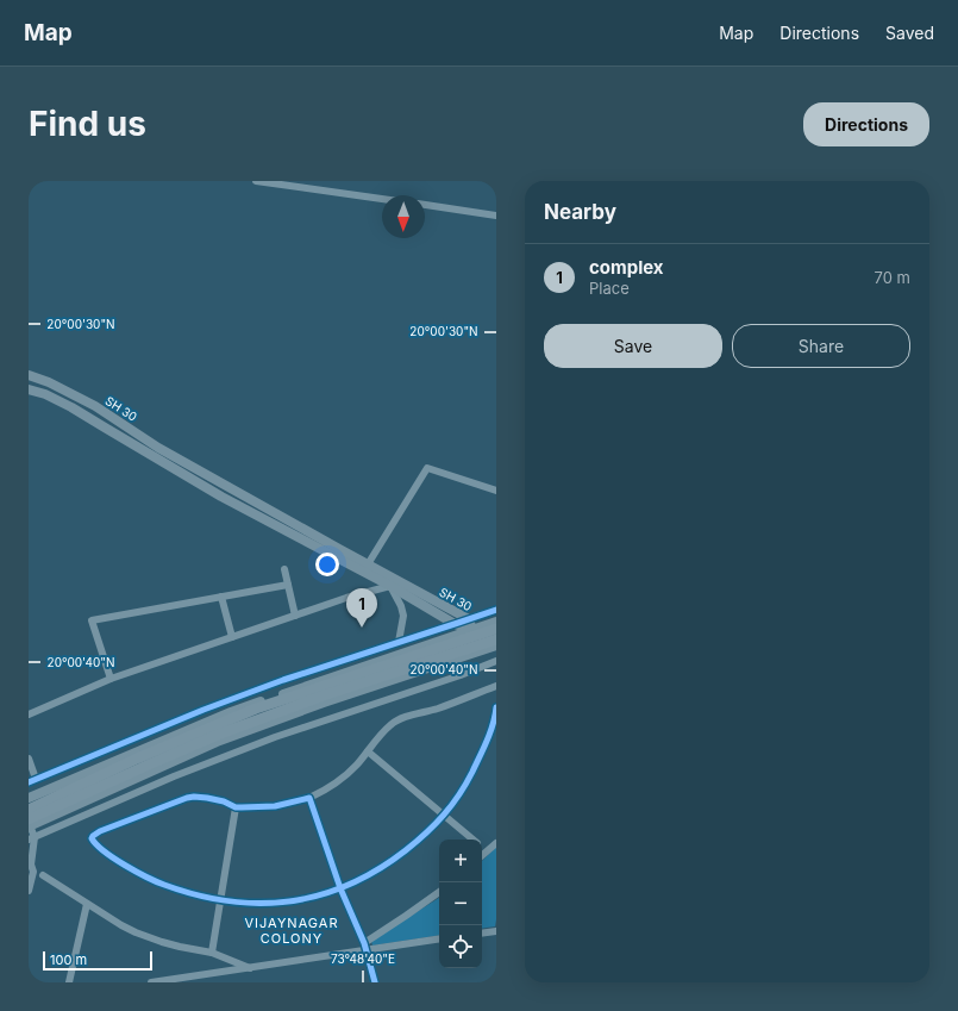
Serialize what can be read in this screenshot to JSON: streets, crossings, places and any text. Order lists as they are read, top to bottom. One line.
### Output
{"streets":{"main road":["SH 30"]},"districts":["VIJAYNAGAR COLONY"],"scale_bar":"100 m","north":"bottom","page":{"header":"Map","nav":["Map","Directions","Saved"],"buttons":["Directions",["Save","Share"]],"title":"Find us","heading":"Nearby","list":[{"mark":"1","name":"complex","note":"Place","value":"70 m"}],"pins":"1","map_buttons":["+","−"],"scale":"100 m"},"coordinates":["20°00'30\"N","20°00'40\"N","73°48'40\"E"]}
